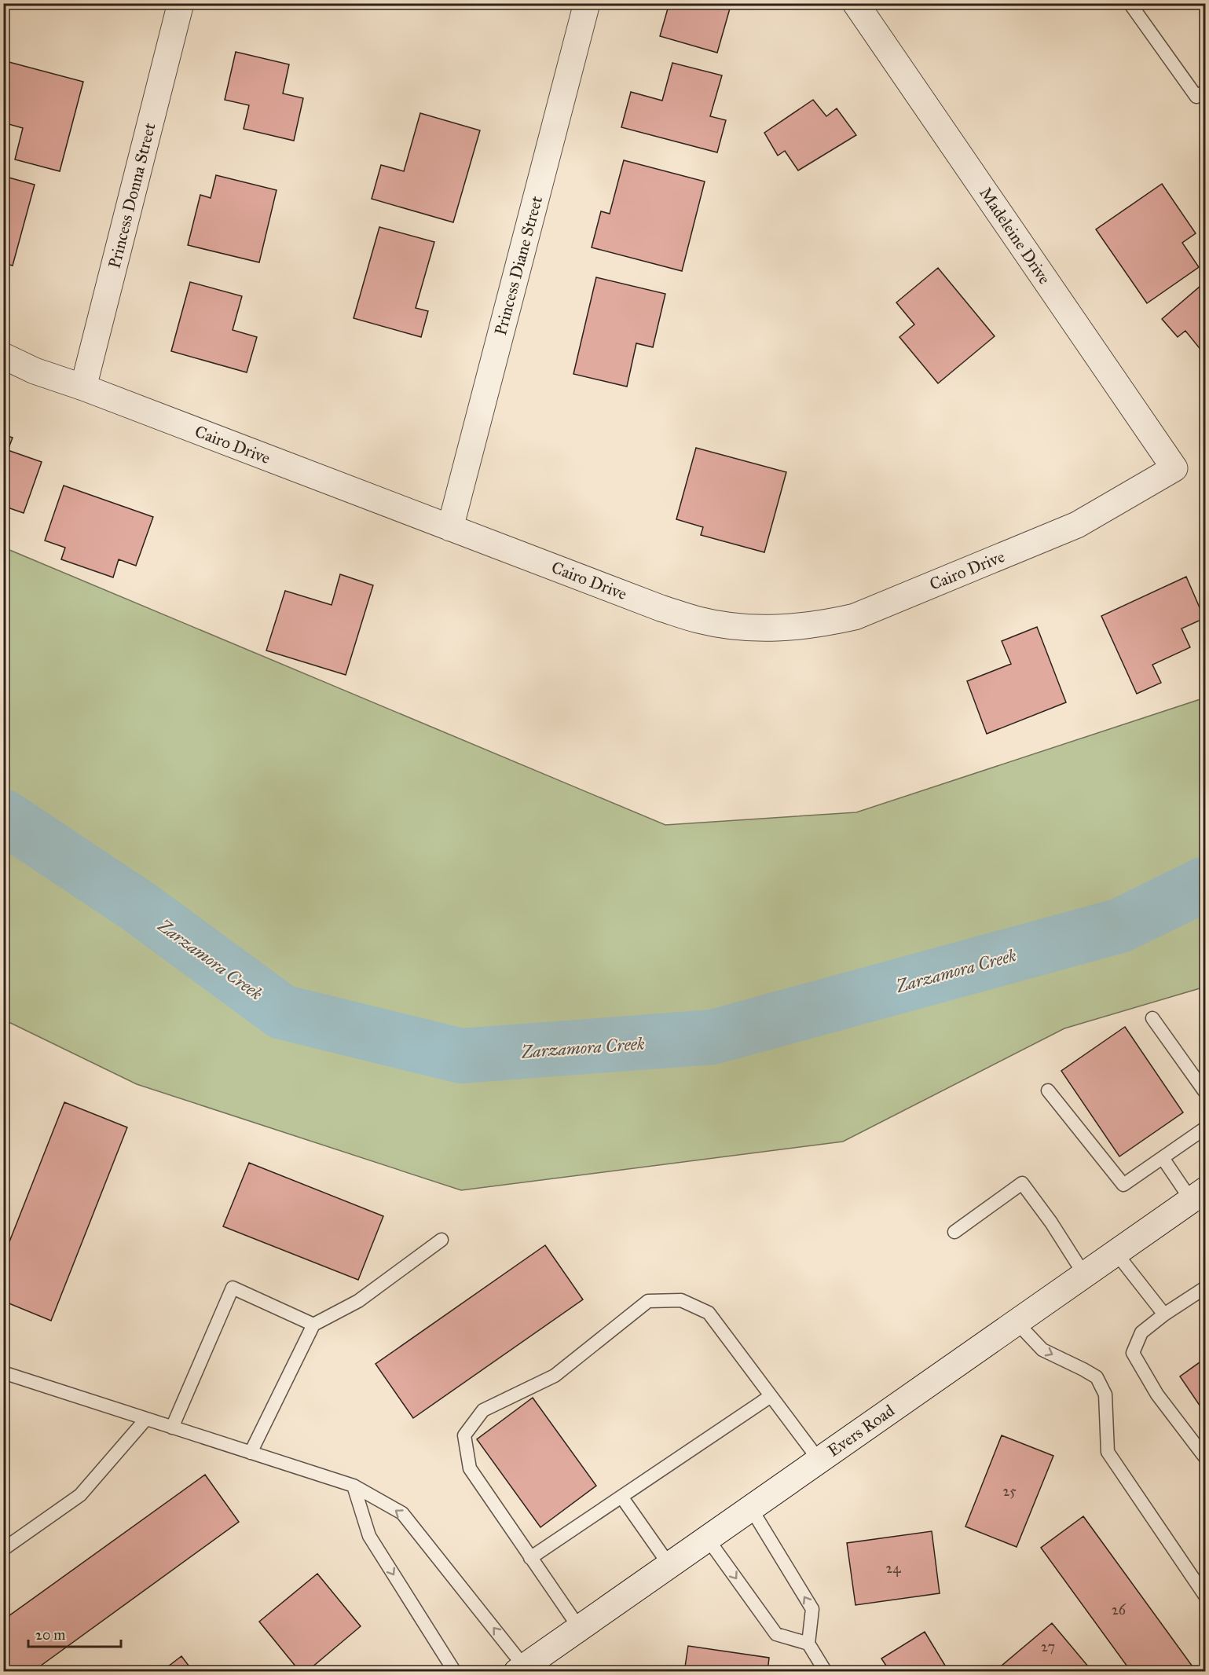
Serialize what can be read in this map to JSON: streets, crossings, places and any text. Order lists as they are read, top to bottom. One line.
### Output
{"streets":{"street":["Princess Donna Street","Madeleine Drive","Princess Diane Street","Cairo Drive","Evers Road"]},"crossings":[["Princess Donna Street","Cairo Drive"],["Madeleine Drive","Cairo Drive"],["Princess Diane Street","Cairo Drive"]],"water":["Zarzamora Creek"],"house_numbers":["25","24","26","27"],"scale_bar":"20 m"}
